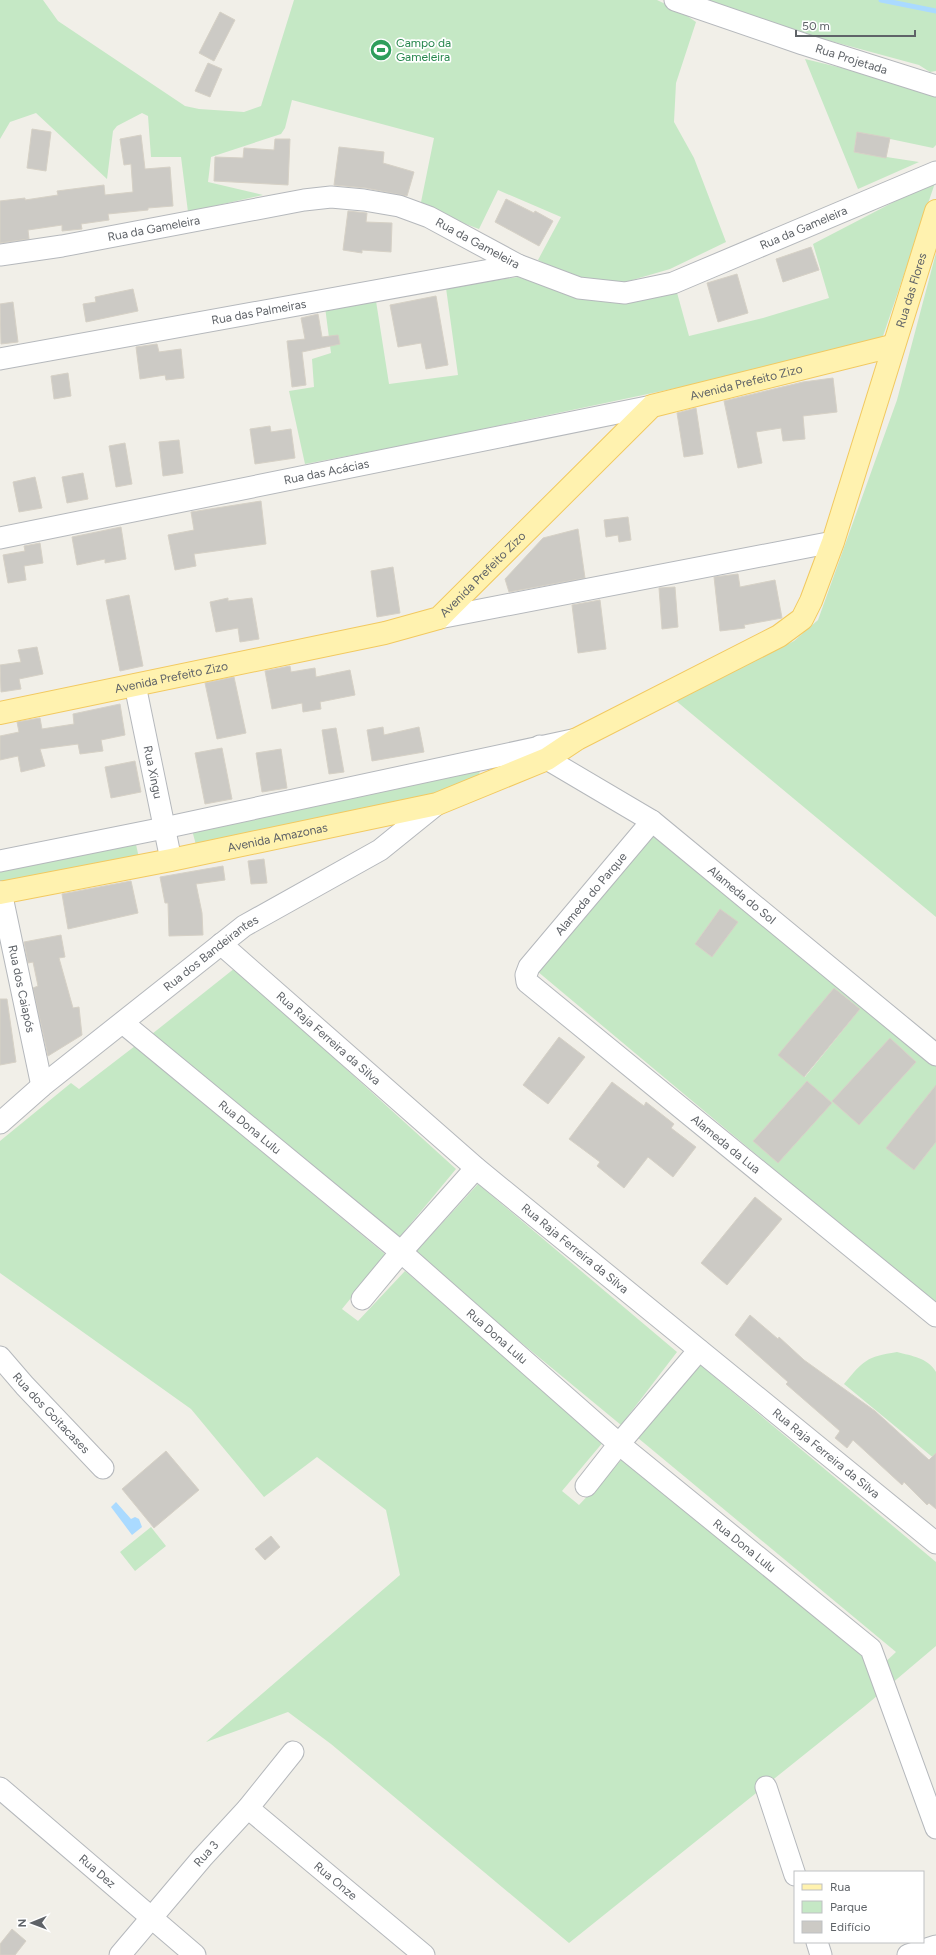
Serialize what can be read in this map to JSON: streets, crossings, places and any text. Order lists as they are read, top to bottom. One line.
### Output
{"streets":{"main road":["Rua das Flores","Avenida Prefeito Zizo","Avenida Amazonas"],"street":["Rua Projetada","Rua da Gameleira","Rua das Palmeiras","Rua das Acácias","Rua Xingu","Alameda do Parque","Alameda do Sol","Rua dos Bandeirantes","Rua dos Caiapós","Rua Raja Ferreira da Silva","Rua Dona Lulu","Alameda da Lua","Rua dos Goitacases","Rua 3","Rua Dez","Rua Onze"]},"crossings":[["Rua da Gameleira","Rua das Palmeiras"],["Rua das Flores","Avenida Prefeito Zizo"],["Rua das Flores","Avenida Amazonas"],["Avenida Prefeito Zizo","Rua das Acácias"],["Avenida Prefeito Zizo","Rua Xingu"],["Rua Xingu","Avenida Amazonas"],["Avenida Amazonas","Alameda do Sol"],["Avenida Amazonas","Rua dos Bandeirantes"],["Avenida Amazonas","Rua dos Caiapós"],["Alameda do Parque","Alameda do Sol"],["Alameda do Parque","Alameda da Lua"],["Rua dos Bandeirantes","Rua dos Caiapós"],["Rua dos Bandeirantes","Rua Raja Ferreira da Silva"],["Rua dos Bandeirantes","Rua Dona Lulu"],["Rua 3","Rua Dez"],["Rua 3","Rua Onze"]],"places":{"sports":["Campo da Gameleira"]},"legend":["Rua","Parque","Edifício"],"scale_bar":"50 m","north":"left"}
